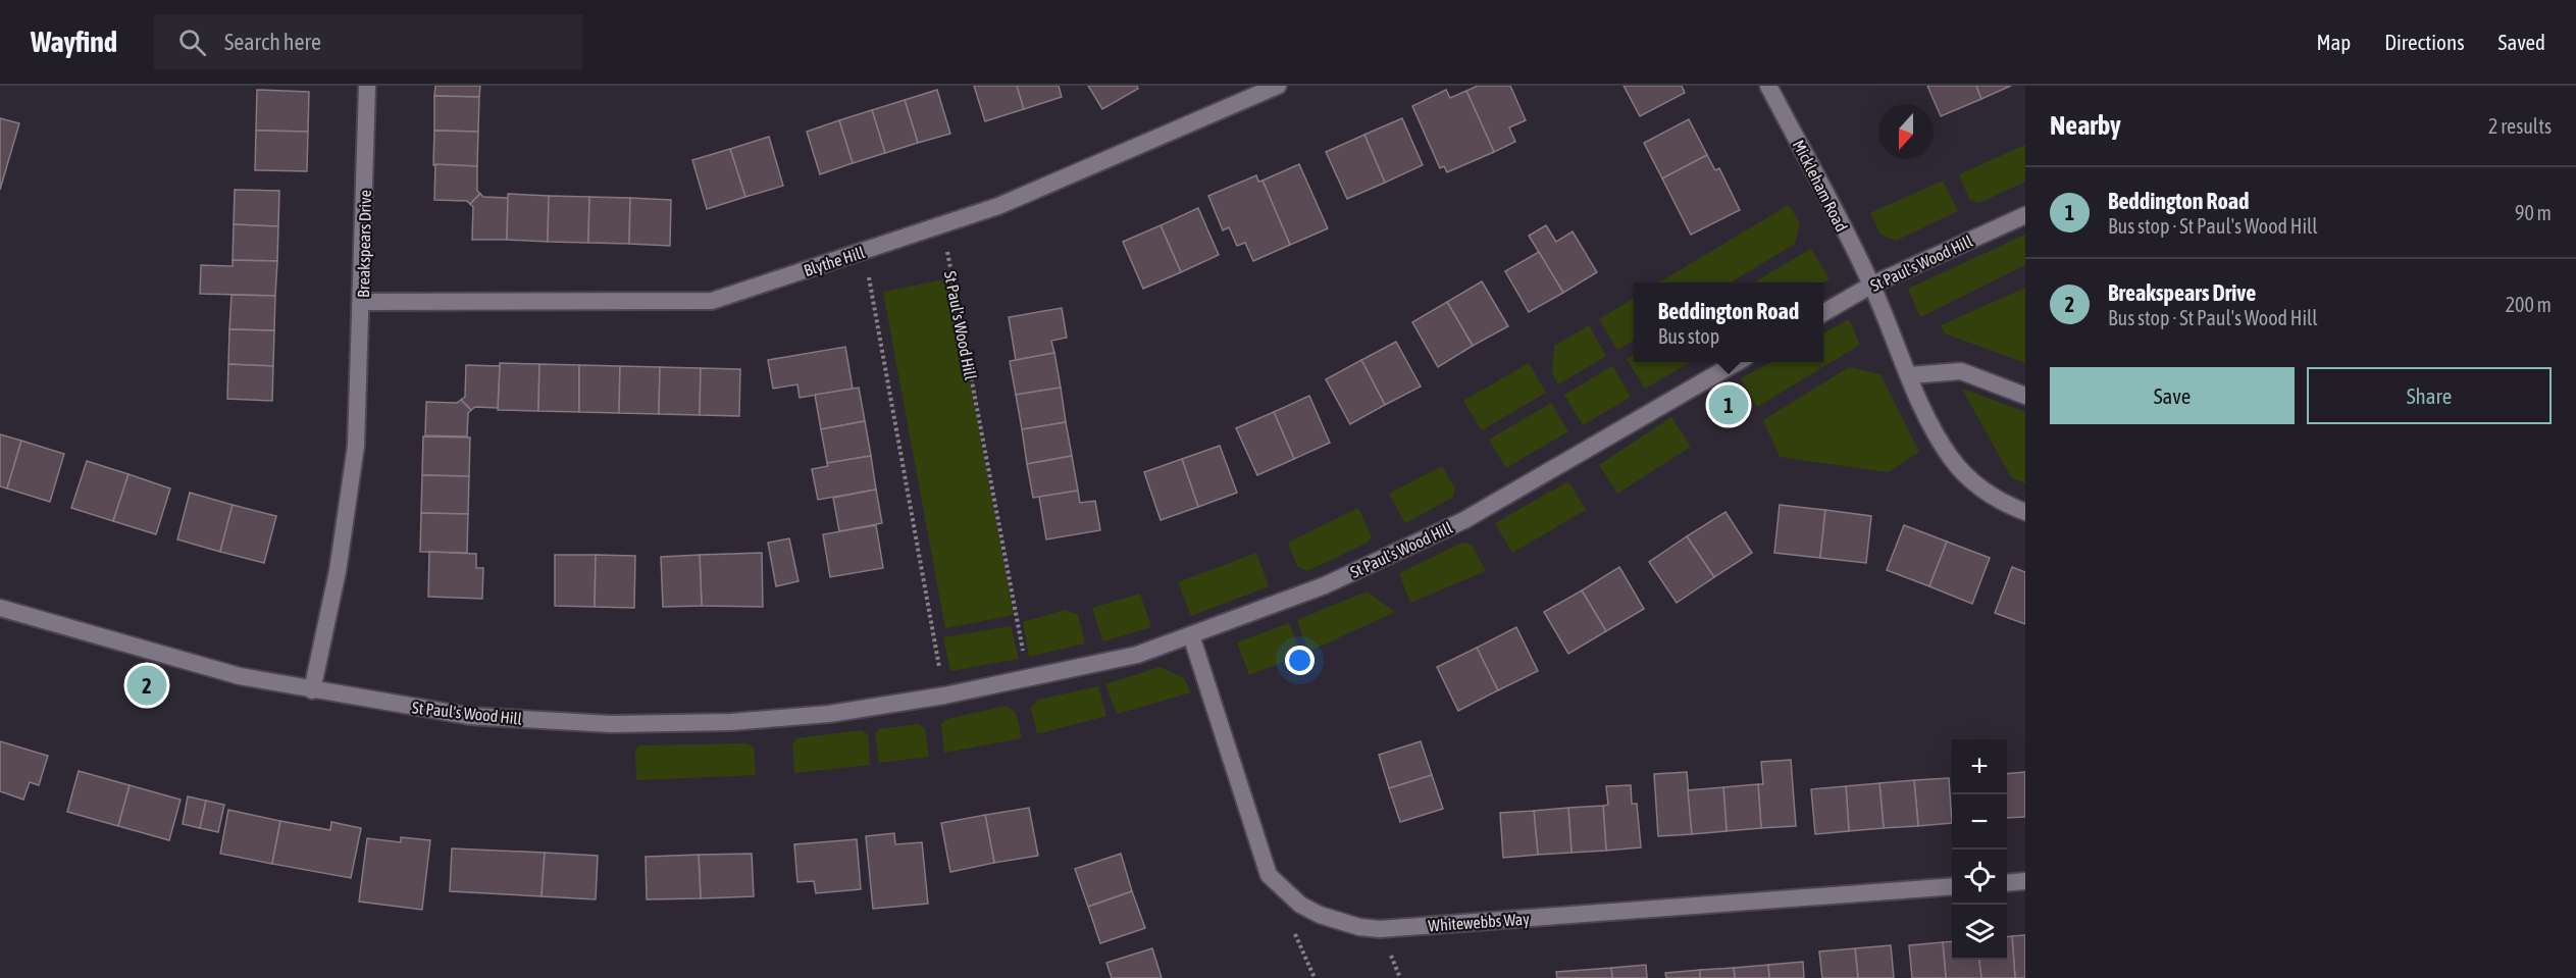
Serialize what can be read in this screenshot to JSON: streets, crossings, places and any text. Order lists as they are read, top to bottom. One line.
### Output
{"streets":{"street":["Mickleham Road","Breakspears Drive","Blythe Hill","St Paul's Wood Hill","Whitewebbs Way"]},"crossings":[["Mickleham Road","St Paul's Wood Hill"],["Breakspears Drive","Blythe Hill"],["Breakspears Drive","St Paul's Wood Hill"],["Blythe Hill","St Paul's Wood Hill"],["St Paul's Wood Hill","Whitewebbs Way"]],"north":"bottom","page":{"header":"Wayfind","search":"Search here","nav":["Map","Directions","Saved"],"heading":["Nearby","2 results"],"list":[{"mark":"1","name":"Beddington Road","note":"Bus stop · St Paul's Wood Hill","value":"90 m"},{"mark":"2","name":"Breakspears Drive","note":"Bus stop · St Paul's Wood Hill","value":"200 m"}],"popup":["Beddington Road","Bus stop"],"buttons":["Save","Share"],"pins":["1","2"],"map_buttons":["+","−"]}}
